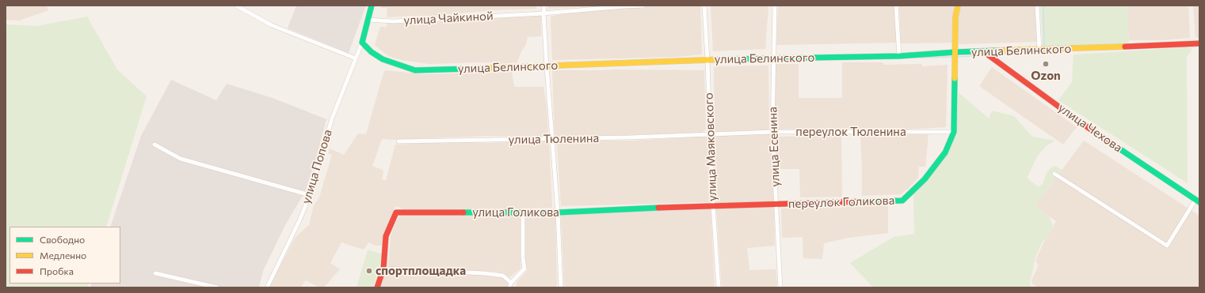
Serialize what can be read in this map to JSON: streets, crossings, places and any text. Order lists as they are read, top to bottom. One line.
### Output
{"streets":{"street":["улица Чайкиной","улица Белинского","улица Чехова","переулок Тюленина","улица Тюленина","улица Маяковского","улица Есенина","улица Попова","переулок Голикова","улица Голикова"]},"crossings":[["улица Белинского","улица Чехова"],["улица Белинского","улица Маяковского"],["улица Белинского","улица Есенина"],["улица Белинского","улица Попова"],["переулок Тюленина","улица Тюленина"],["переулок Тюленина","улица Маяковского"],["переулок Тюленина","улица Есенина"],["переулок Тюленина","переулок Голикова"],["улица Тюленина","улица Маяковского"],["улица Маяковского","переулок Голикова"],["улица Маяковского","улица Голикова"],["улица Есенина","переулок Голикова"],["переулок Голикова","улица Голикова"]],"places":["Ozon","спортплощадка"],"legend":["Свободно","Медленно","Пробка"]}
